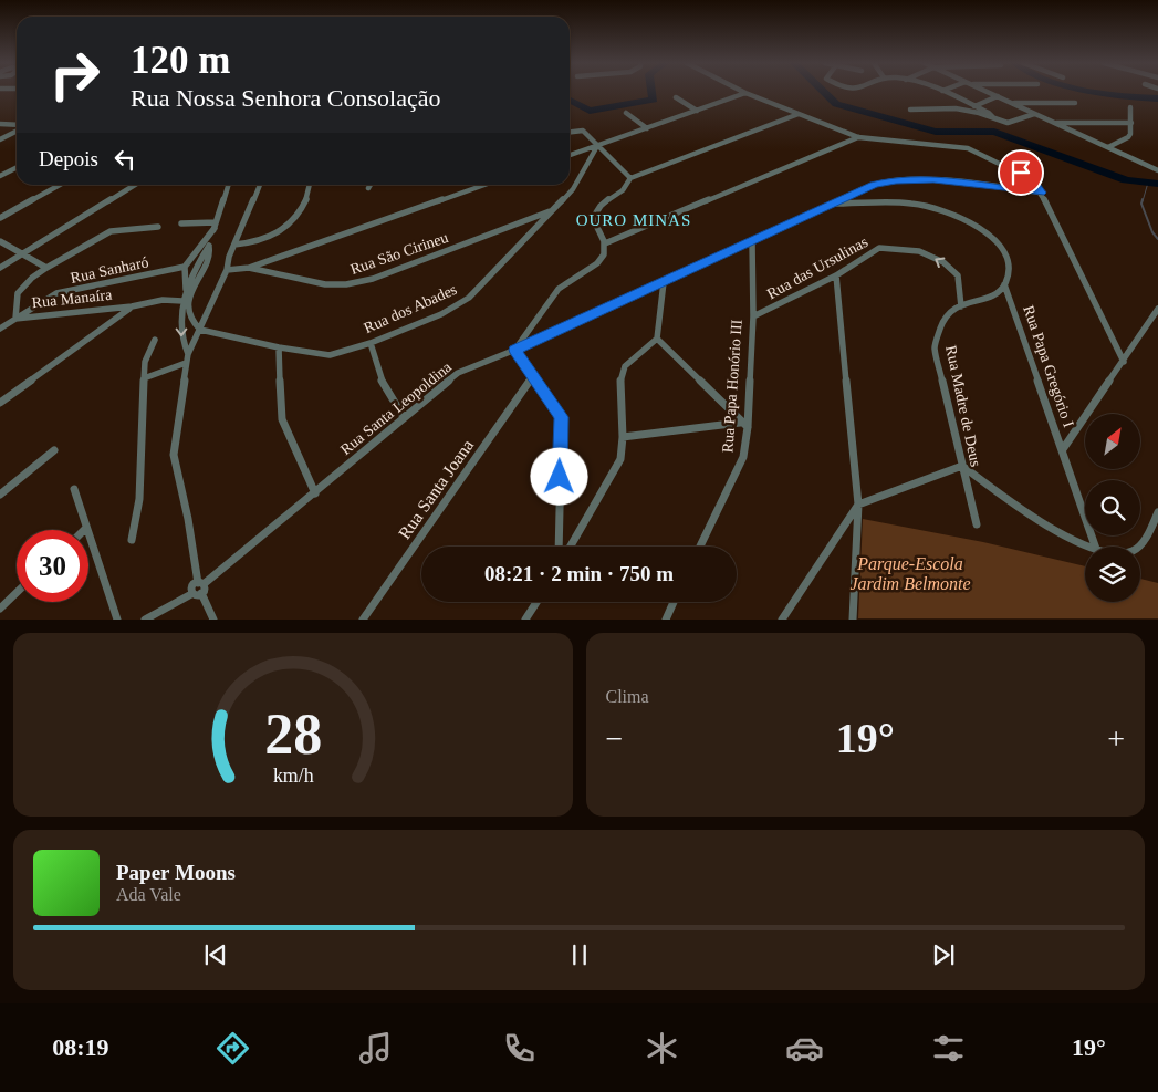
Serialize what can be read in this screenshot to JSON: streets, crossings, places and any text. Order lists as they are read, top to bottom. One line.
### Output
{"streets":{"street":["Rua São Cirineu","Rua das Ursulinas","Rua Sanharó","Rua Manaíra","Rua dos Abades","Rua Papa Gregório I","Rua Papa Honório III","Rua Madre de Deus","Rua Santa Leopoldina","Rua Santa Joana"]},"crossings":[["Rua São Cirineu","Rua dos Abades"],["Rua das Ursulinas","Rua Papa Honório III"],["Rua das Ursulinas","Rua Madre de Deus"],["Rua Sanharó","Rua Manaíra"],["Rua Papa Gregório I","Rua Madre de Deus"],["Rua Papa Honório III","Rua Santa Leopoldina"]],"districts":["OURO MINAS"],"parks":["Parque-Escola Jardim Belmonte"],"north":"top right","page":{"turn":["120 m","Rua Nossa Senhora Consolação"],"then":"Depois","limit":"30","trip":"08:21 · 2 min · 750 m","tile":"Clima","heat":["−","19°","+"],"song":["Paper Moons","Ada Vale"],"tabs":["08:19","19°"],"gauge":["28","km/h"]}}
